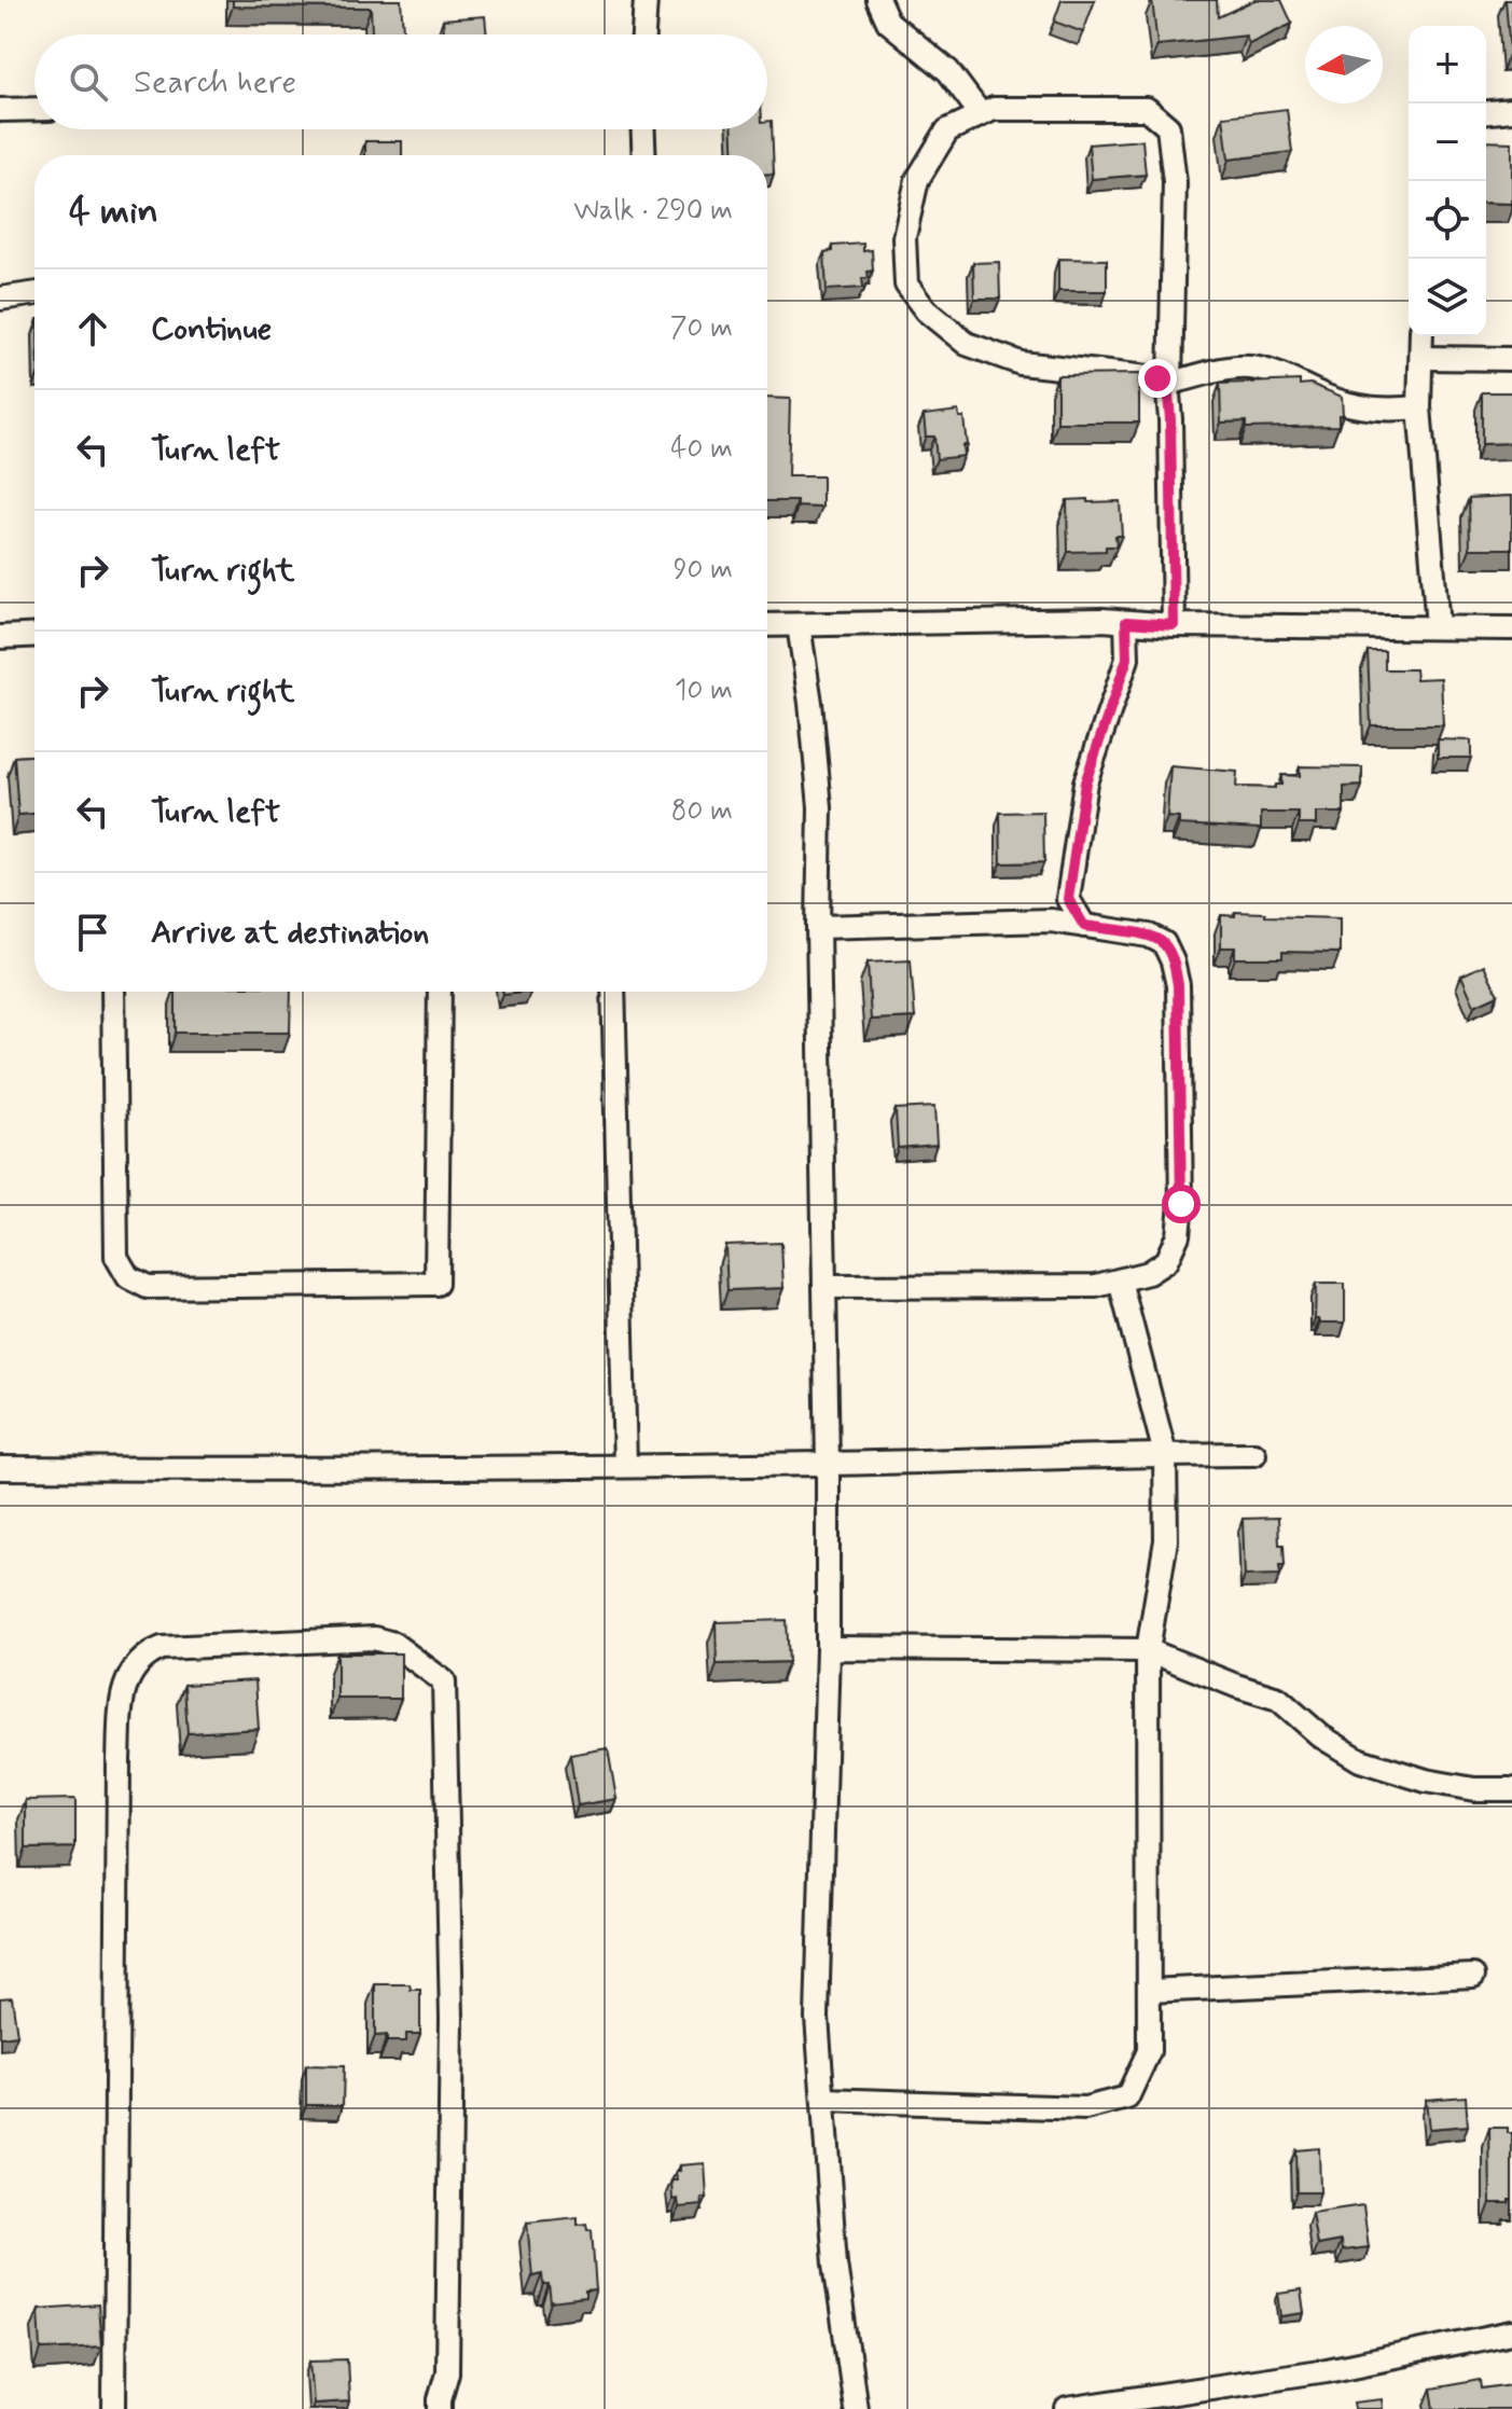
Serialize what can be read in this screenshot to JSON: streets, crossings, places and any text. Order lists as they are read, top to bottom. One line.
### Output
{"north":"left","page":{"map_buttons":["+","−"],"search":"Search here","heading":["4 min","Walk · 290 m"],"list":[["Continue","70 m"],["Turn left","40 m"],["Turn right","90 m"],["Turn right","10 m"],["Turn left","80 m"],"Arrive at destination"]}}
